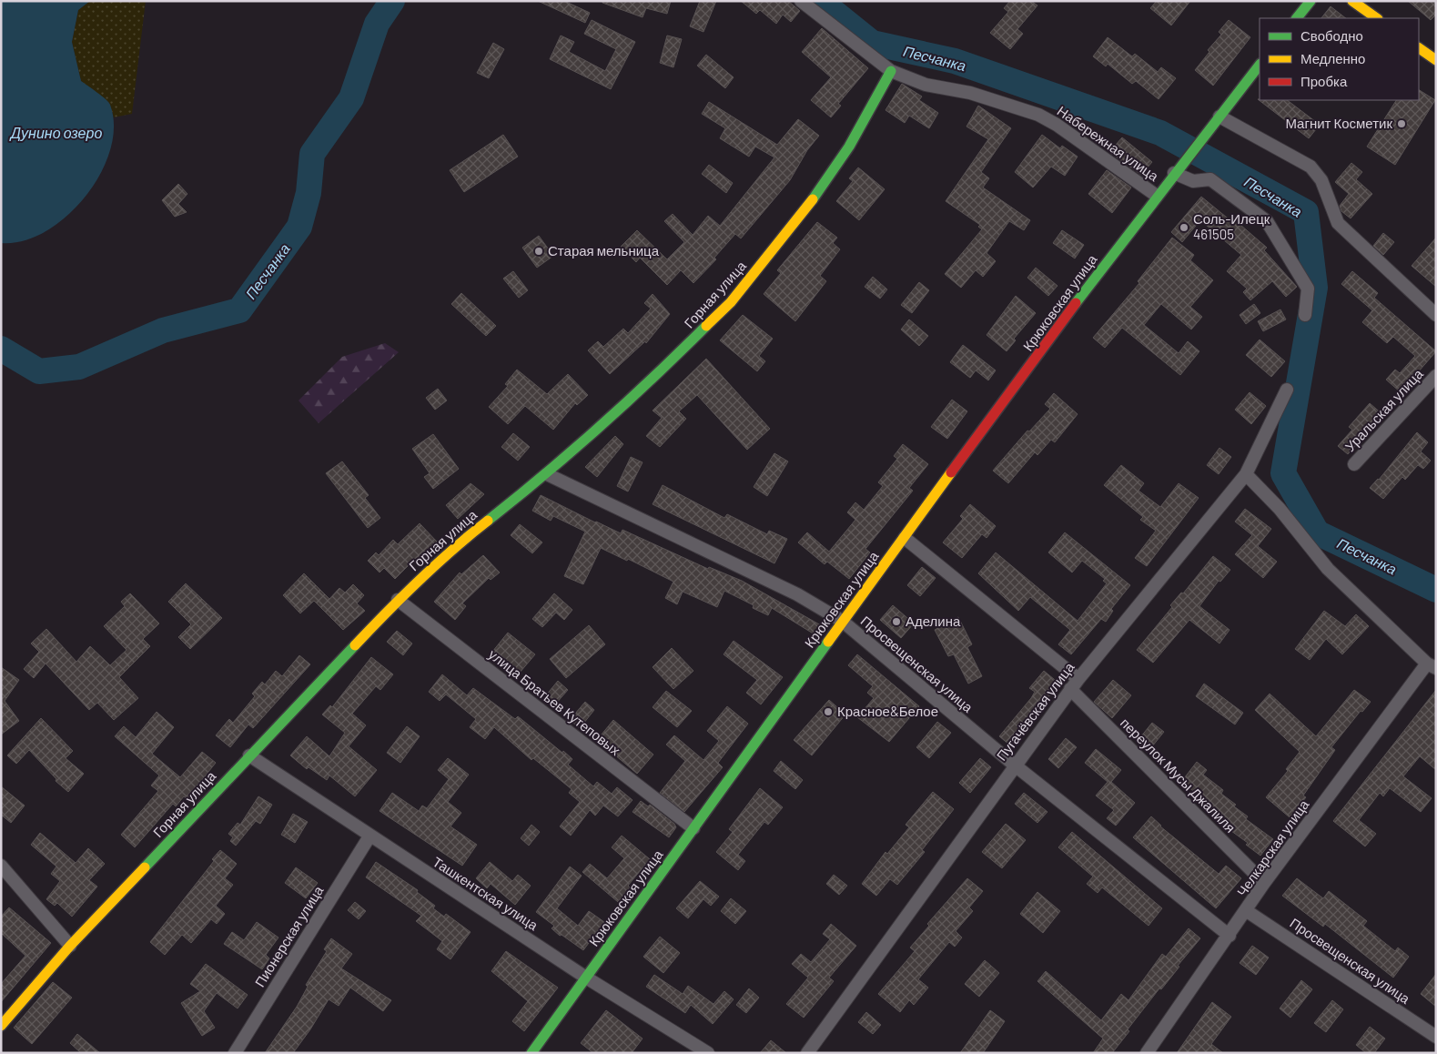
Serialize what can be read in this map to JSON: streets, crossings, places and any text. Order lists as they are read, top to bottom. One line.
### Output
{"streets":{"street":["Набережная улица","Горная улица","Крюковская улица","Уральская улица","Просвещенская улица","улица Братьев Кутеповых","Пугачёвская улица","переулок Мусы Джалиля","Челкарская улица","Ташкентская улица","Пионерская улица"]},"crossings":[["Набережная улица","Горная улица"],["Набережная улица","Крюковская улица"],["Горная улица","Просвещенская улица"],["Горная улица","улица Братьев Кутеповых"],["Горная улица","Ташкентская улица"],["Крюковская улица","Просвещенская улица"],["Крюковская улица","улица Братьев Кутеповых"],["Крюковская улица","переулок Мусы Джалиля"],["Крюковская улица","Ташкентская улица"],["Просвещенская улица","Пугачёвская улица"],["Просвещенская улица","Челкарская улица"],["Пугачёвская улица","переулок Мусы Джалиля"],["переулок Мусы Джалиля","Челкарская улица"],["Ташкентская улица","Пионерская улица"]],"water":["Песчанка","Дунино озеро"],"places":["Магнит Косметик","Соль-Илецк 461505","Старая мельница","Аделина","Красное&Белое"],"legend":["Свободно","Медленно","Пробка"]}
